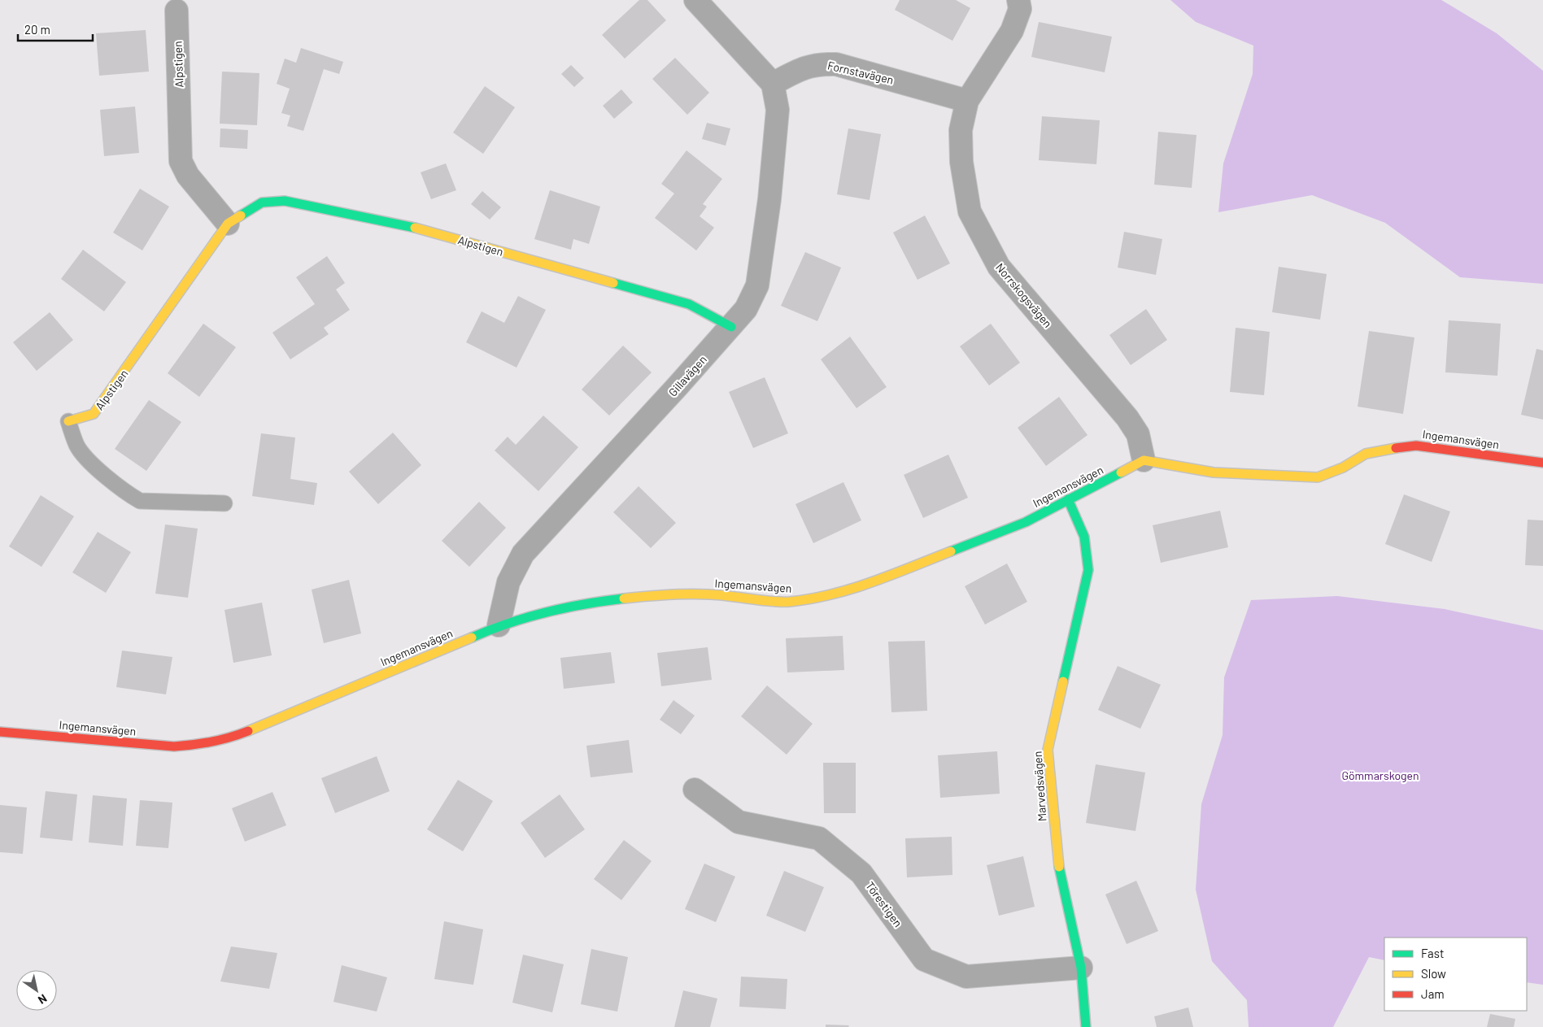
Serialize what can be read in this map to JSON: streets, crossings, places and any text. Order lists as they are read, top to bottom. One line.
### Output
{"streets":{"street":["Alpstigen","Fornstavägen","Norrskogsvägen","Gillavägen","Ingemansvägen","Marvedsvägen","Törestigen"]},"crossings":[["Alpstigen","Gillavägen"],["Fornstavägen","Norrskogsvägen"],["Fornstavägen","Gillavägen"],["Norrskogsvägen","Ingemansvägen"],["Gillavägen","Ingemansvägen"],["Ingemansvägen","Marvedsvägen"],["Marvedsvägen","Törestigen"]],"parks":["Gömmarskogen"],"legend":["Fast","Slow","Jam"],"scale_bar":"20 m","north":"bottom right"}
